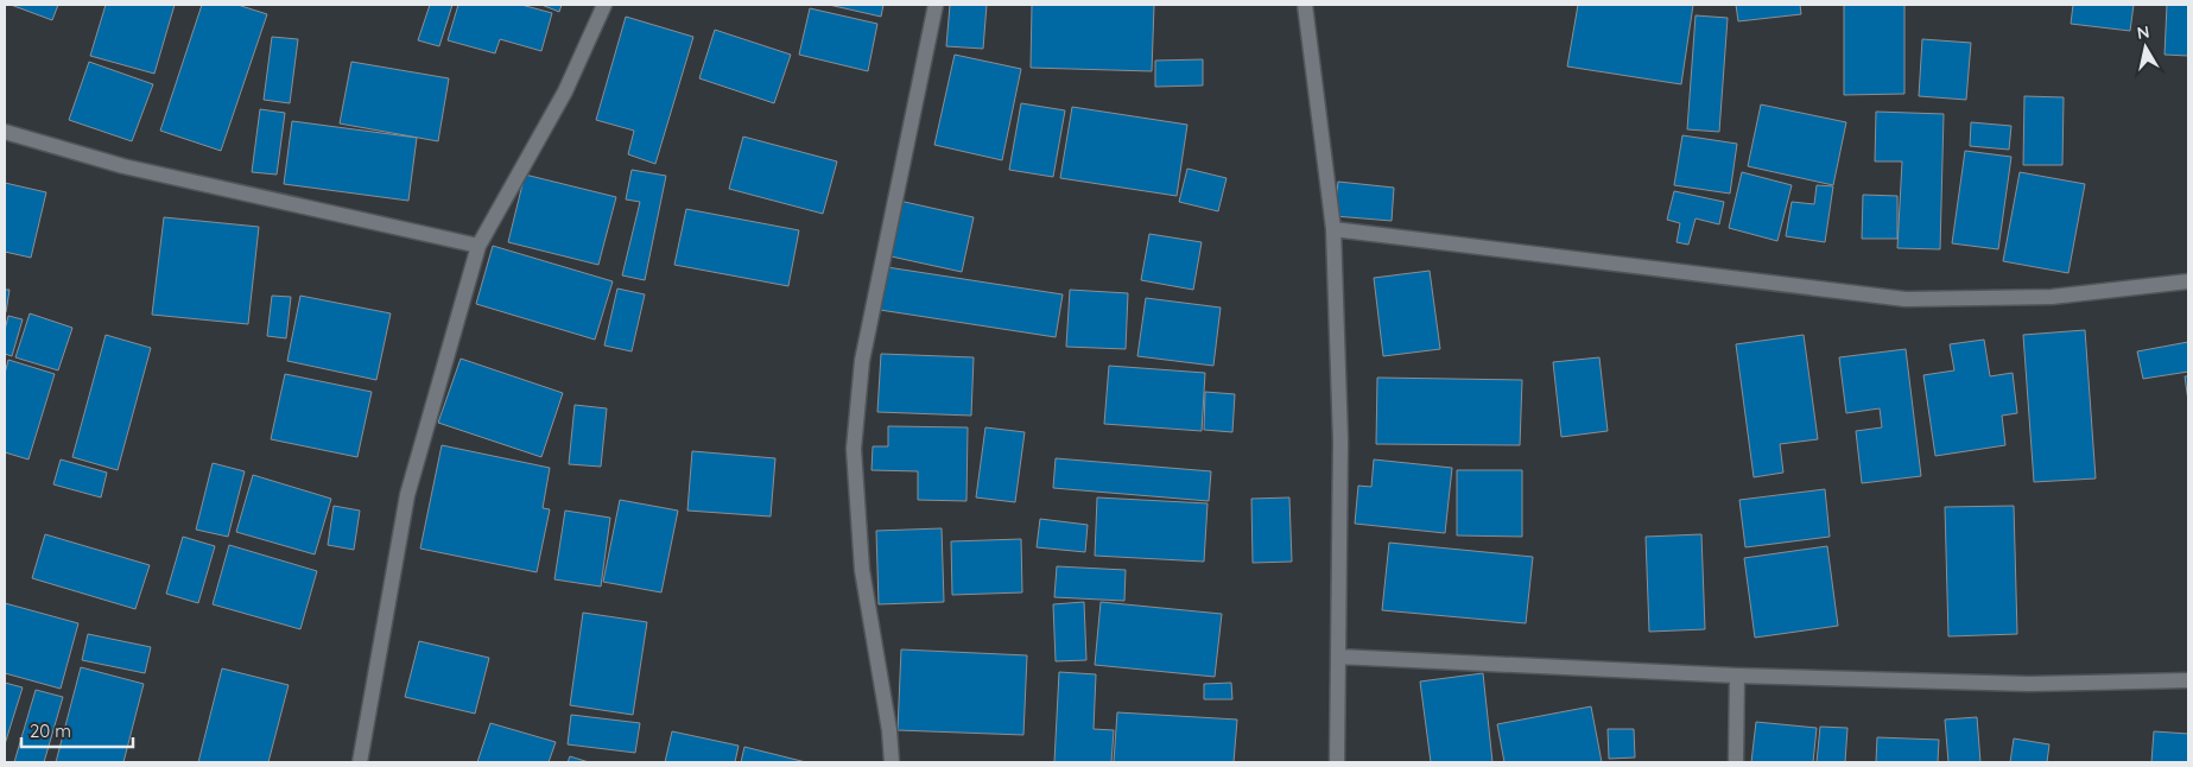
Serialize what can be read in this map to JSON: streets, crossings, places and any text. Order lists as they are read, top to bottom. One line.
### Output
{"scale_bar":"20 m","north":"top"}
